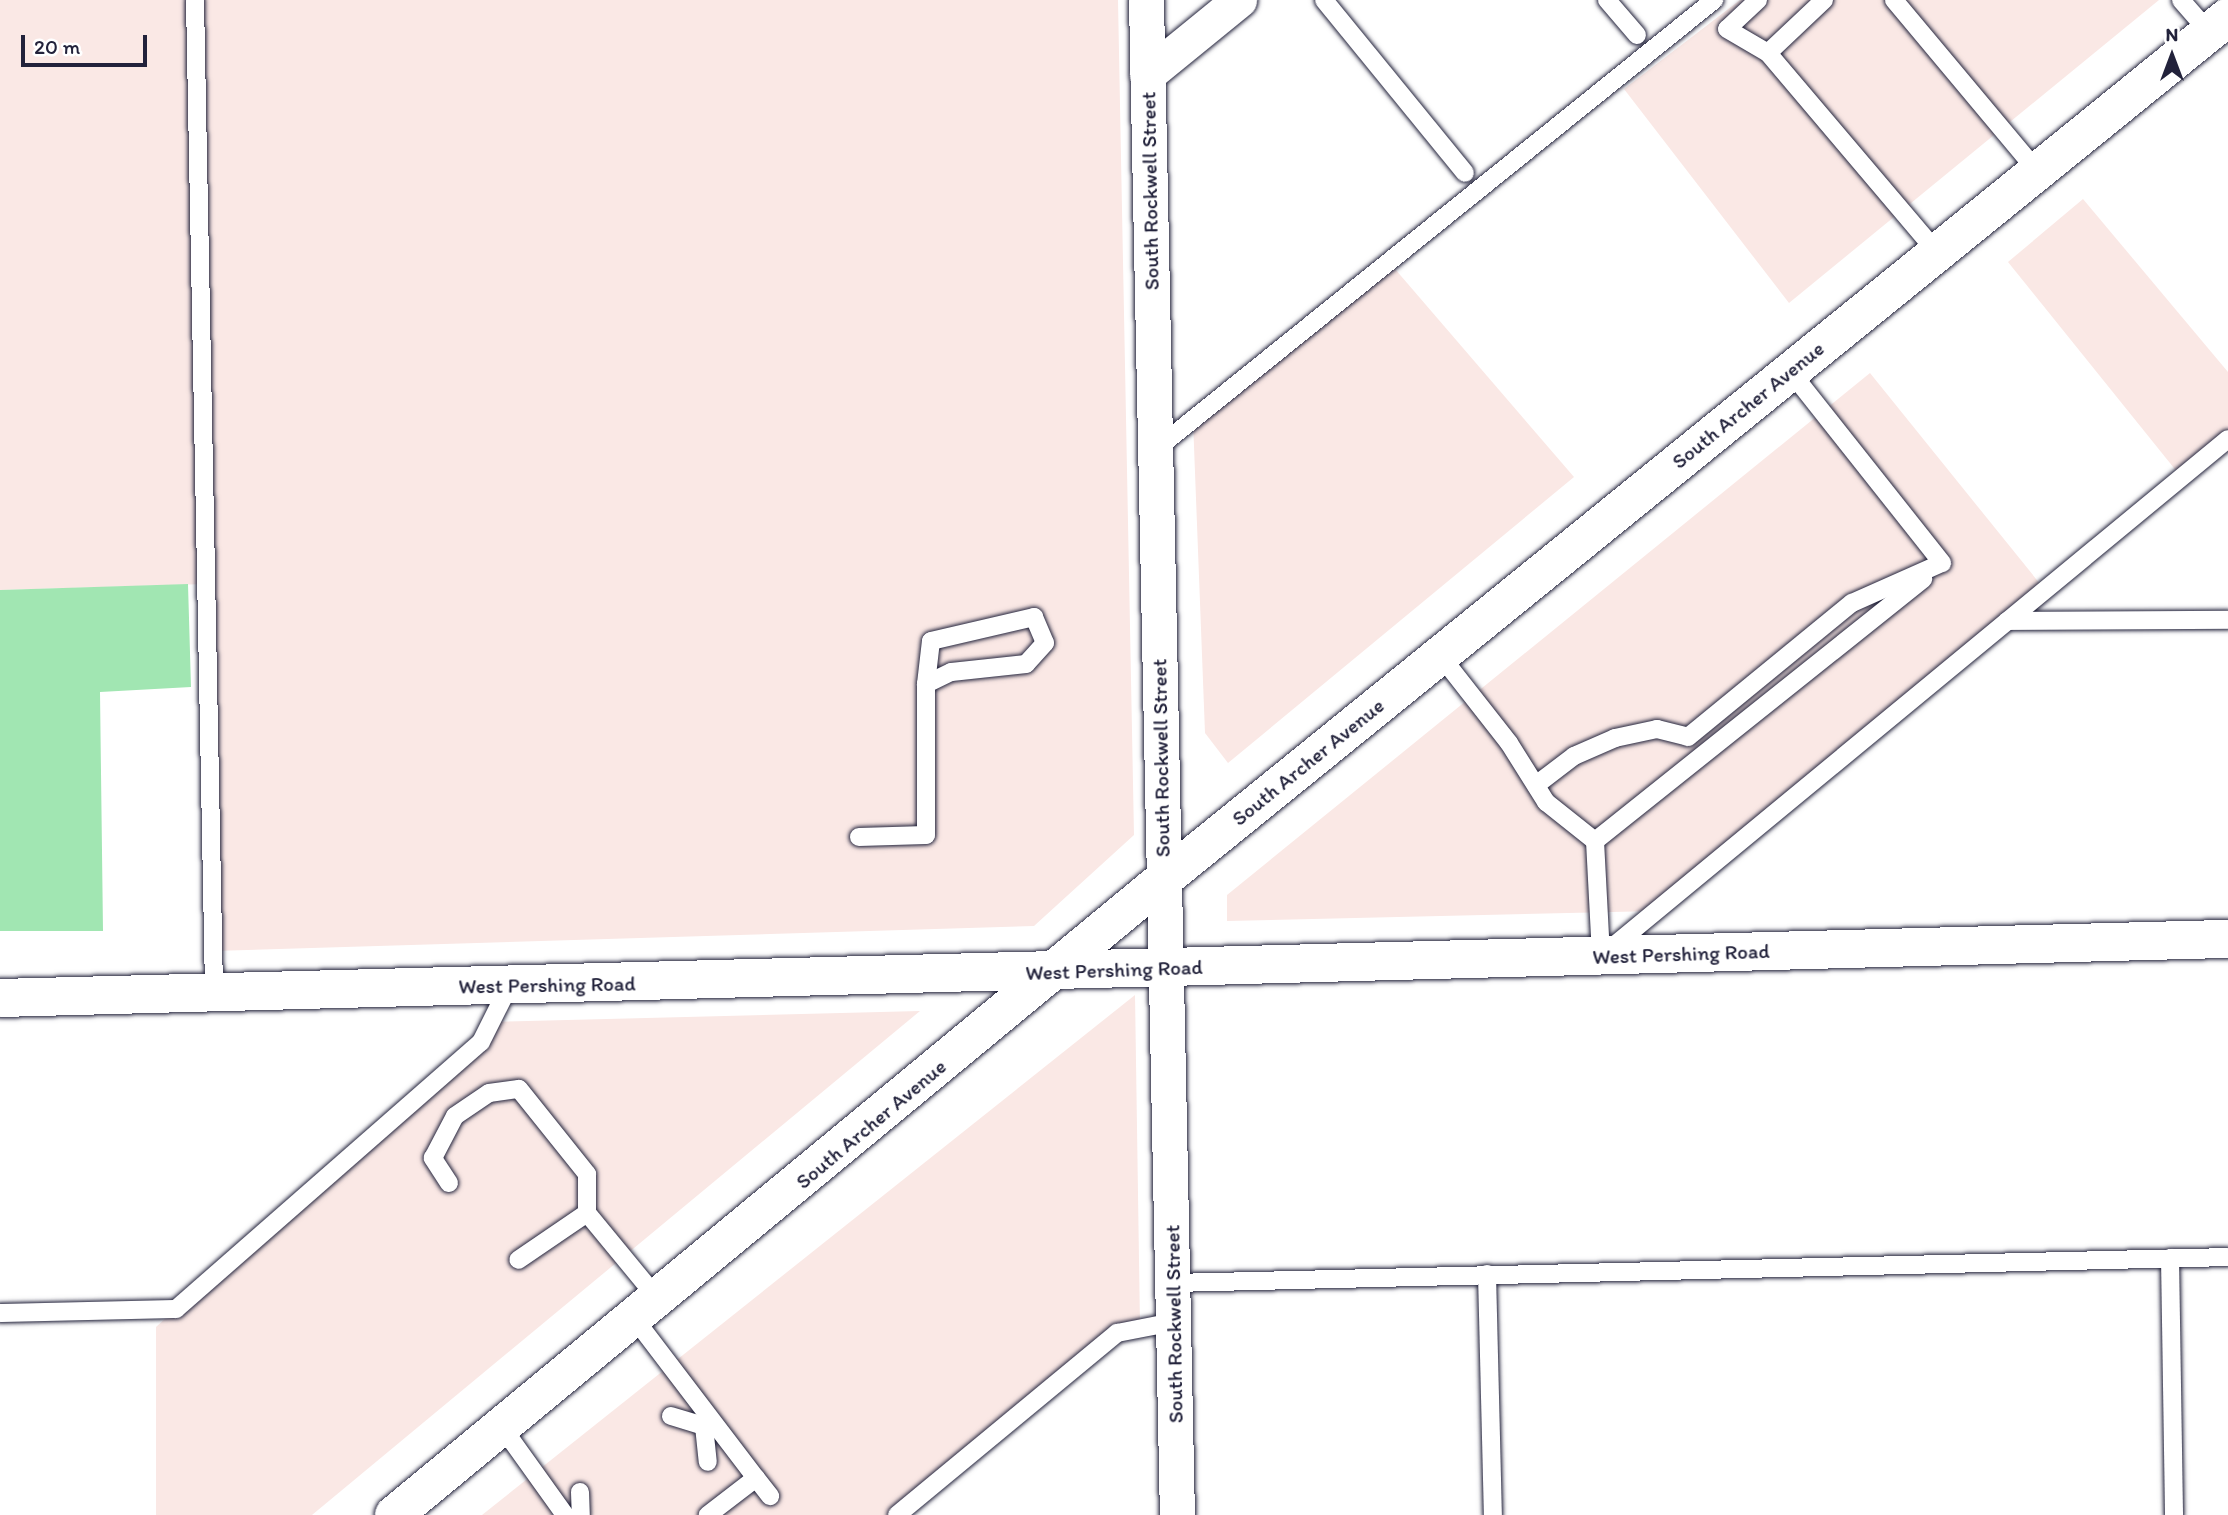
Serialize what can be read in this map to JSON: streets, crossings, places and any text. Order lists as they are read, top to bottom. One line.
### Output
{"streets":{"main road":["South Archer Avenue","West Pershing Road"],"street":["South Rockwell Street"]},"crossings":[["South Rockwell Street","South Archer Avenue"],["South Rockwell Street","West Pershing Road"],["South Archer Avenue","West Pershing Road"]],"scale_bar":"20 m","north":"top"}
